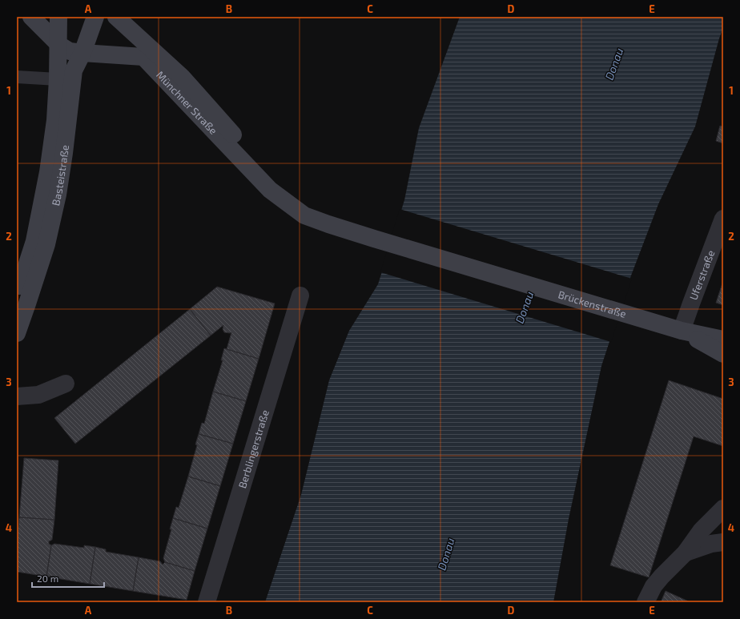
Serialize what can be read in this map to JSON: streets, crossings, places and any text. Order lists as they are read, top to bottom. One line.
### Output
{"streets":{"main road":["Münchner Straße","Basteistraße","Brückenstraße"],"street":["Uferstraße","Berblingerstraße"]},"crossings":[["Münchner Straße","Basteistraße"],["Münchner Straße","Brückenstraße"],["Uferstraße","Brückenstraße"]],"water":["Donau"],"scale_bar":"20 m","grid":{"columns":["A","B","C","D","E"],"rows":["1","2","3","4"]}}
